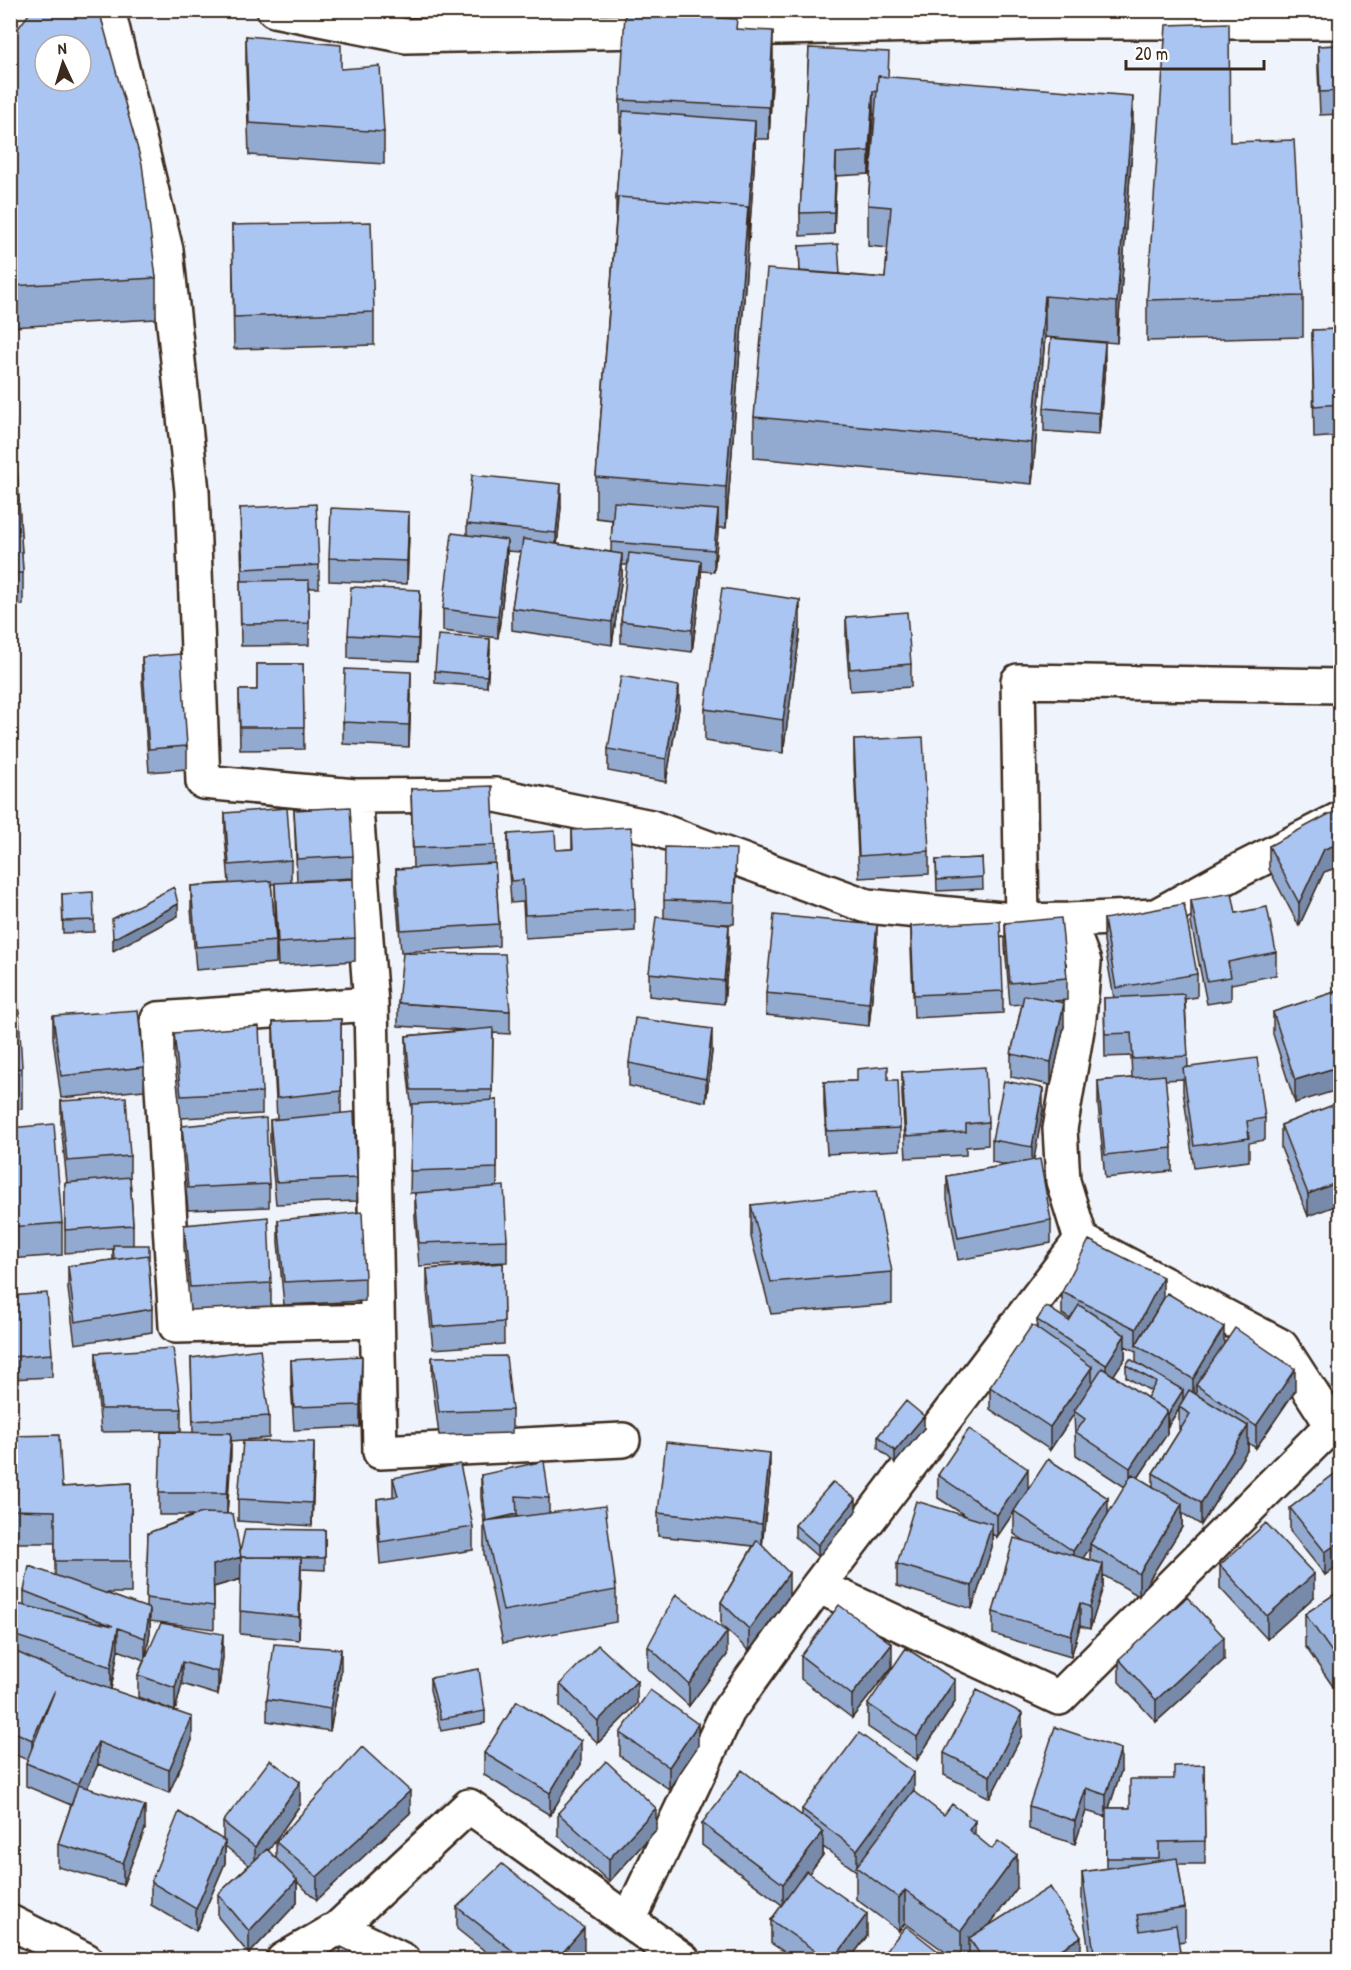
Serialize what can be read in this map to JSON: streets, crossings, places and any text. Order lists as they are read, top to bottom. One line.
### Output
{"scale_bar":"20 m","north":"top"}
